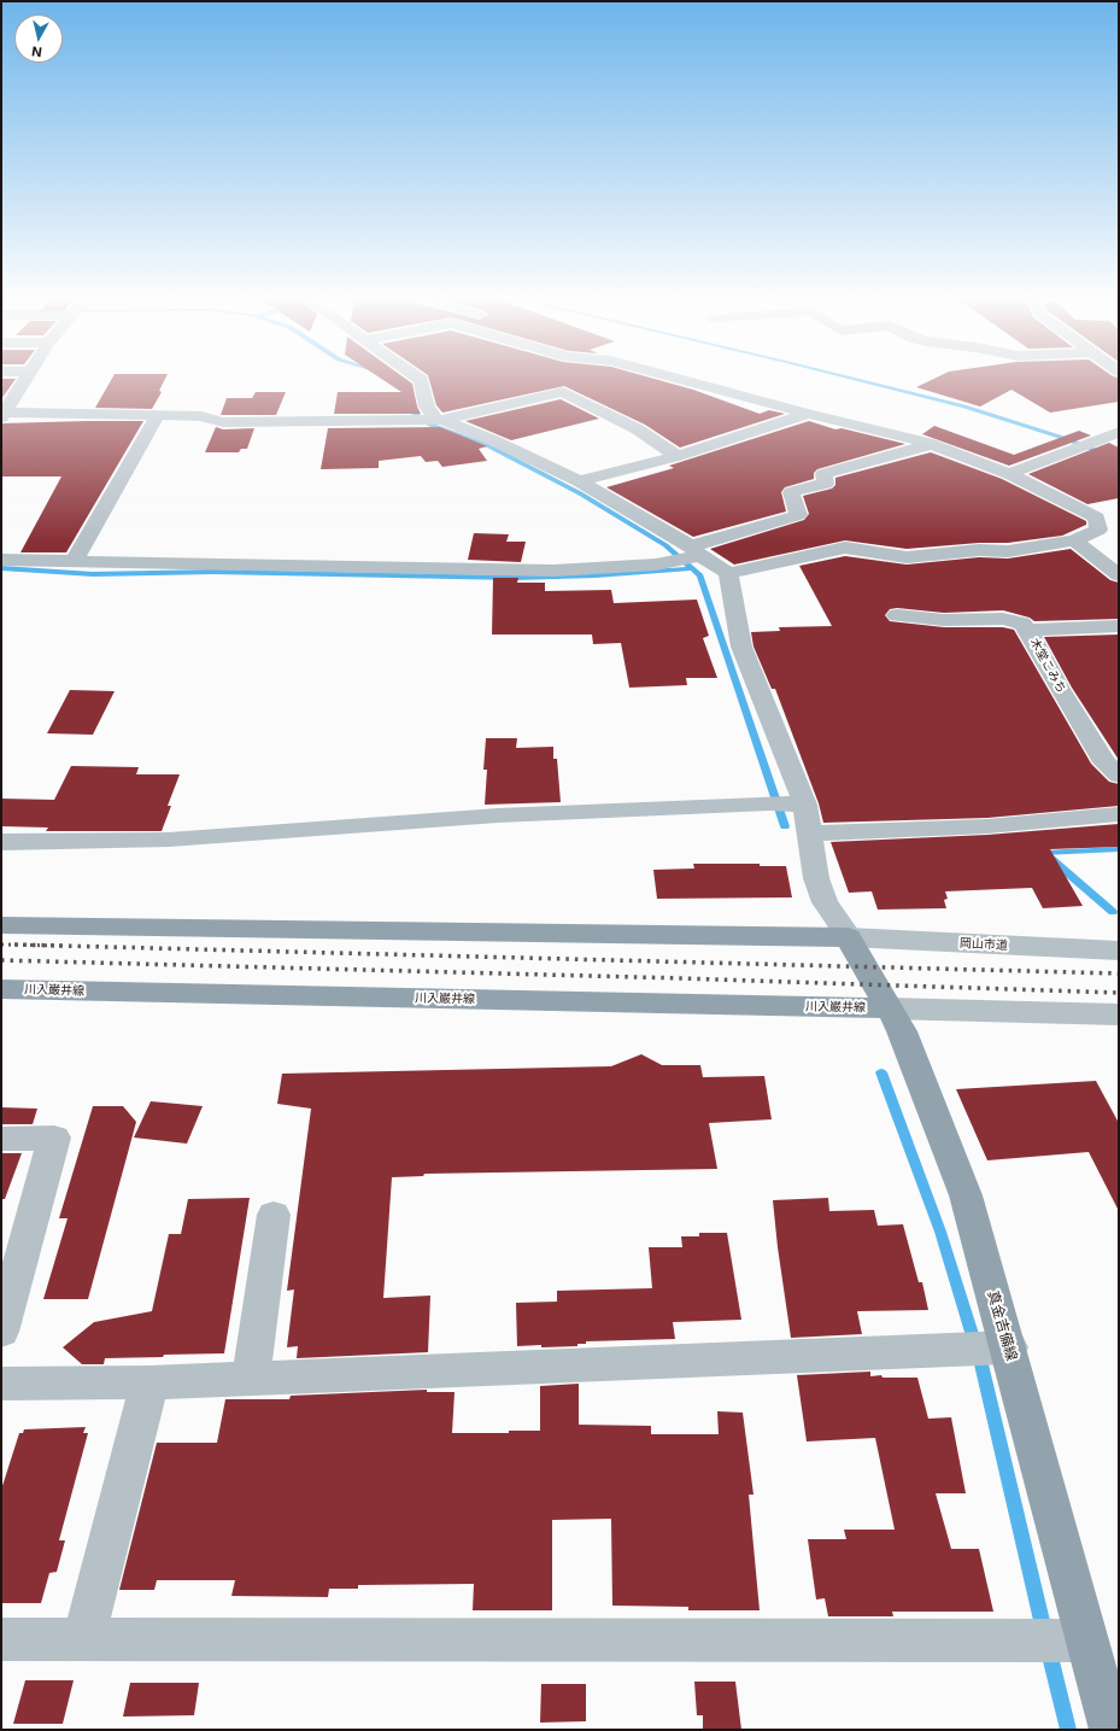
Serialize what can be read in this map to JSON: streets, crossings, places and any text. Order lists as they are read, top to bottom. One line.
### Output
{"streets":{"main road":["川入巌井線","真金吉備線"],"street":["木堂こみち","岡山市道"]},"crossings":[["岡山市道","真金吉備線"],["川入巌井線","真金吉備線"]],"north":"bottom"}
